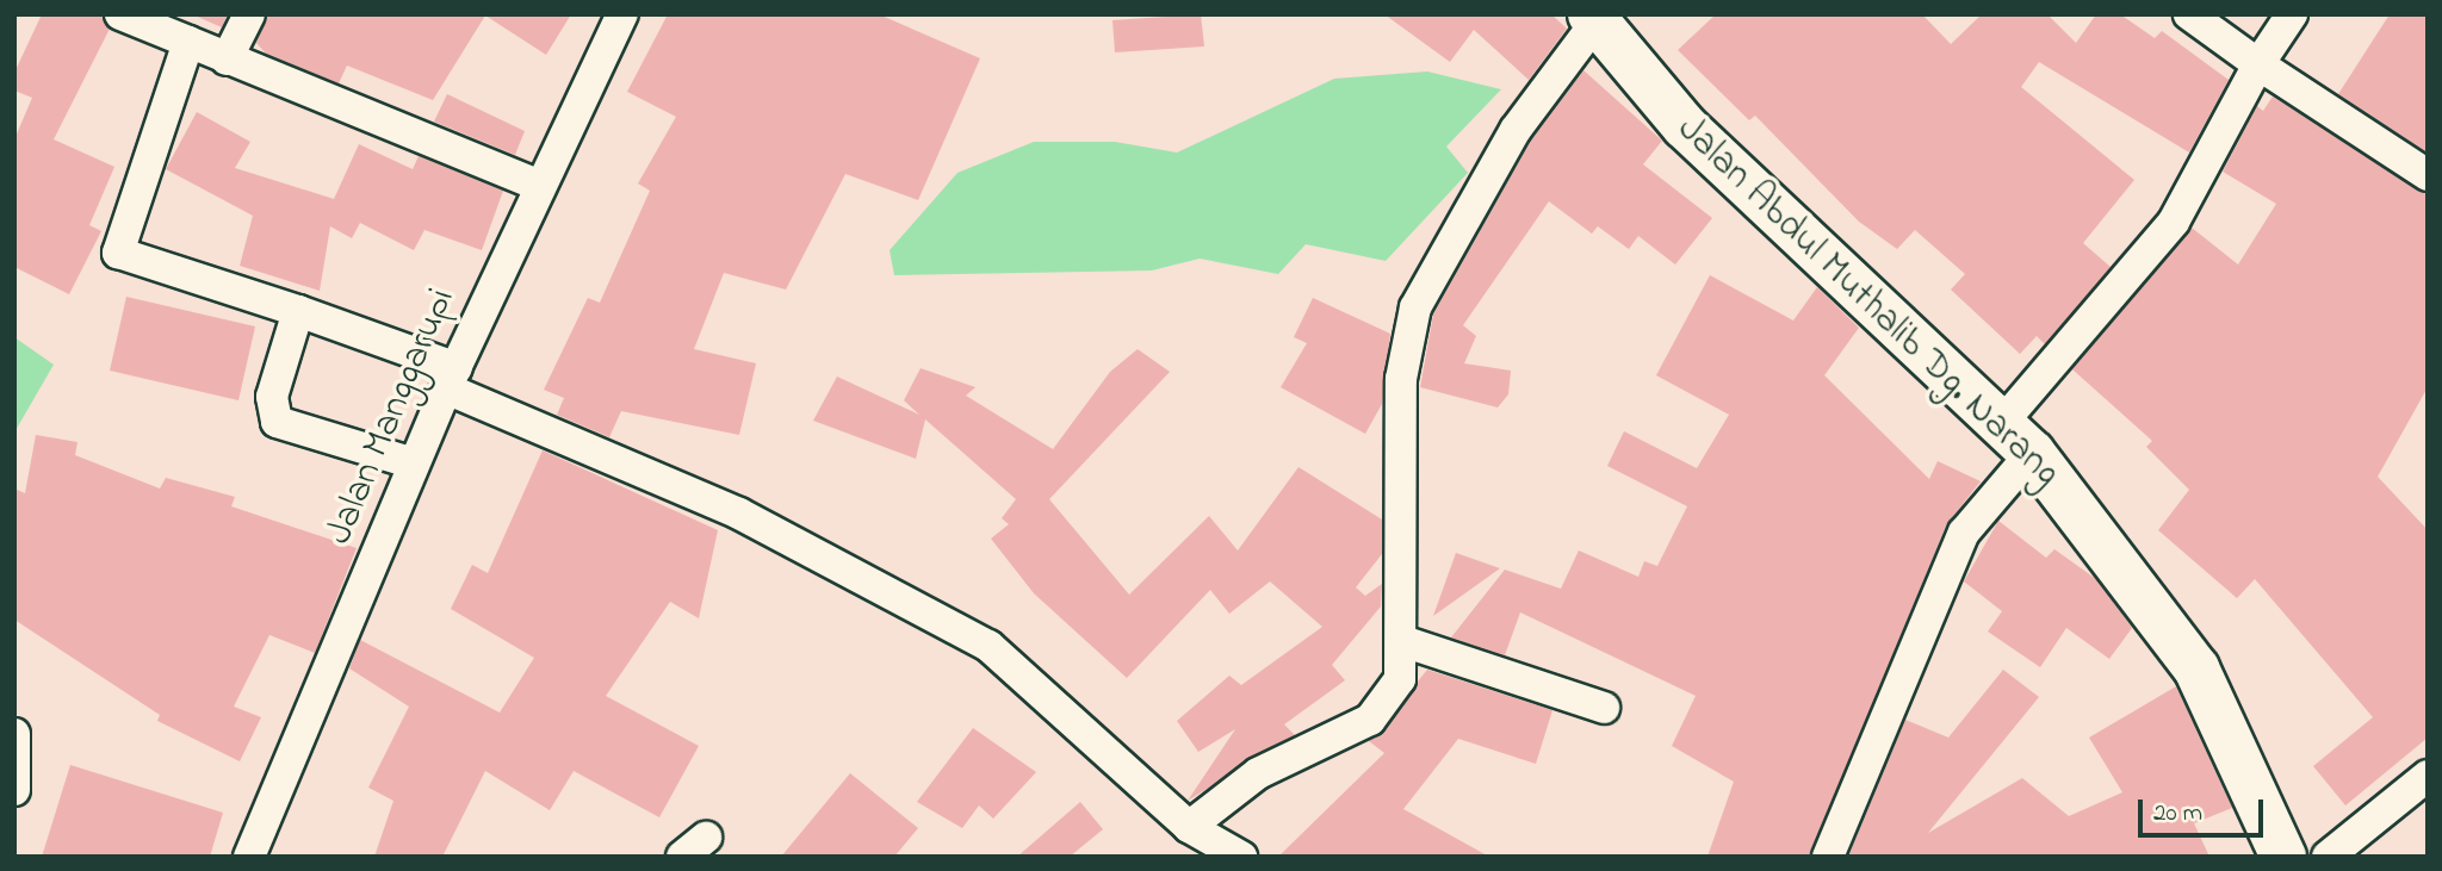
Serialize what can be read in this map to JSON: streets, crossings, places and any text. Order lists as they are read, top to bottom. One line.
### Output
{"streets":{"main road":["Jalan Abdul Muthalib Dg. Narang"],"street":["Jalan Manggarupi"]},"scale_bar":"20 m"}
